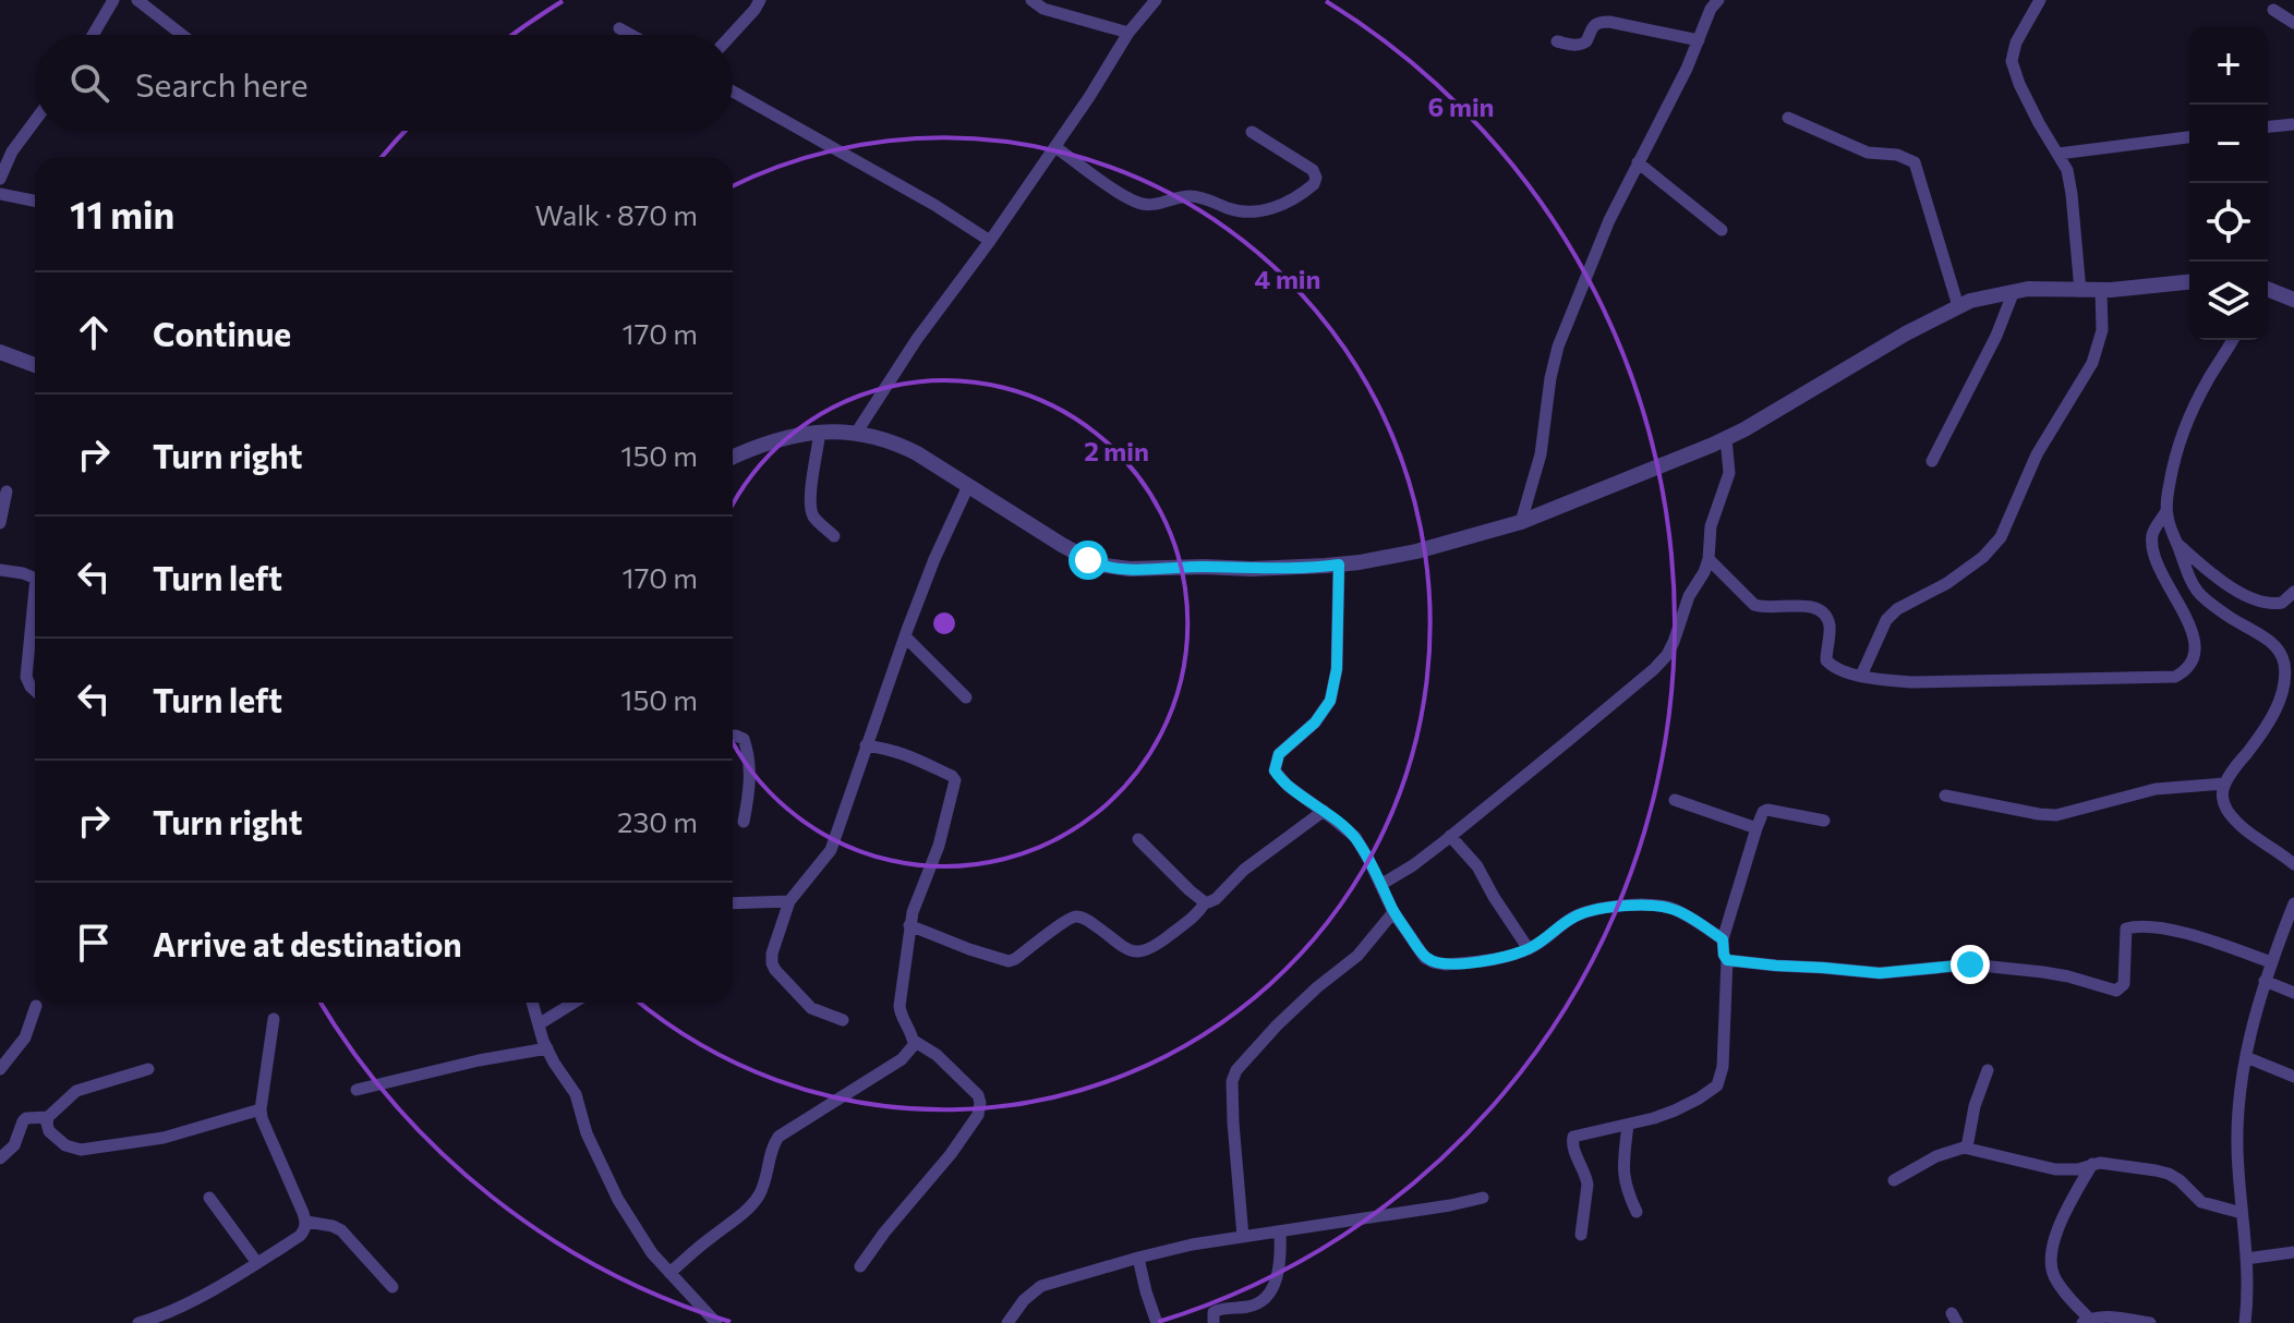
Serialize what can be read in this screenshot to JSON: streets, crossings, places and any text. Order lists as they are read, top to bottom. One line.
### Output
{"page":{"map_buttons":["+","−"],"search":"Search here","heading":["11 min","Walk · 870 m"],"list":[["Continue","170 m"],["Turn right","150 m"],["Turn left","170 m"],["Turn left","150 m"],["Turn right","230 m"],"Arrive at destination"]},"rings":["6 min","4 min","2 min"]}
